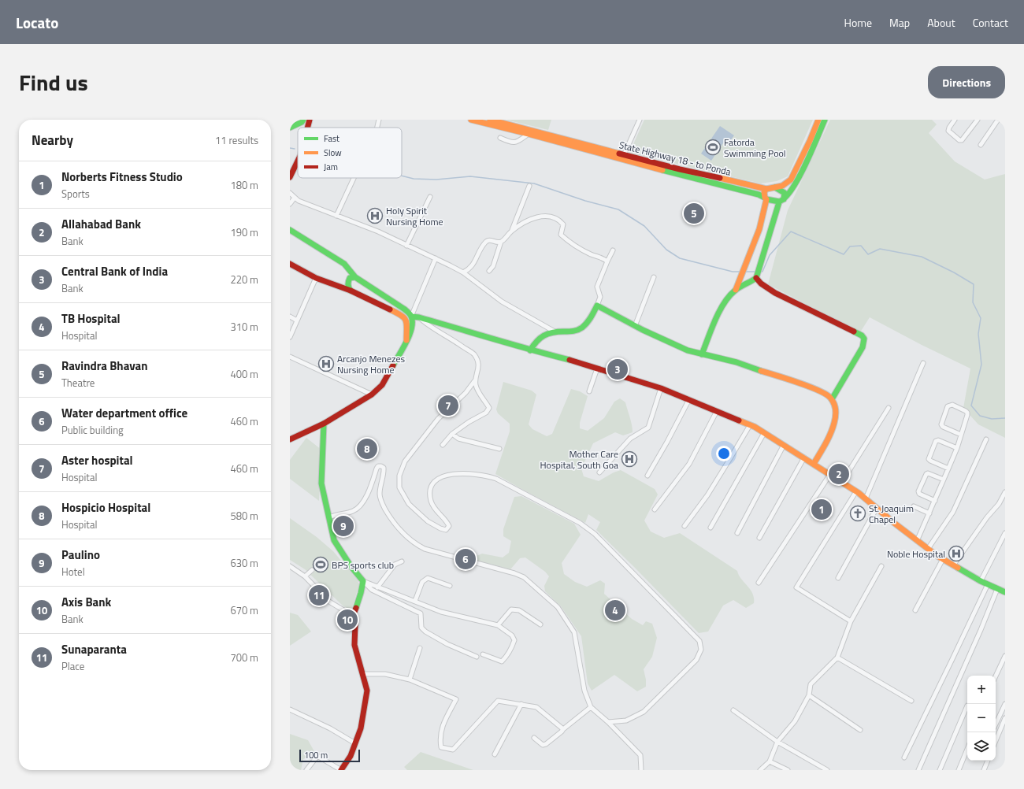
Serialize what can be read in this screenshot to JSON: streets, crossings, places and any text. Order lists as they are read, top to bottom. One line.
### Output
{"streets":{"main road":["State Highway 18 - to Ponda"]},"places":{"sports":["Fatorda Swimming Pool","BPS sports club"],"hospital":["Holy Spirit Nursing Home","Arcanjo Menezes Nursing Home","Mother Care Hospital, South Goa","Noble Hospital"],"church":["St. Joaquim Chapel"]},"legend":["Fast","Slow","Jam"],"scale_bar":"100 m","page":{"header":"Locato","nav":["Home","Map","About","Contact"],"title":"Find us","buttons":"Directions","heading":["Nearby","11 results"],"list":[{"mark":"1","name":"Norberts Fitness Studio","note":"Sports","value":"180 m"},{"mark":"2","name":"Allahabad Bank","note":"Bank","value":"190 m"},{"mark":"3","name":"Central Bank of India","note":"Bank","value":"220 m"},{"mark":"4","name":"TB Hospital","note":"Hospital","value":"310 m"},{"mark":"5","name":"Ravindra Bhavan","note":"Theatre","value":"400 m"},{"mark":"6","name":"Water department office","note":"Public building","value":"460 m"},{"mark":"7","name":"Aster hospital","note":"Hospital","value":"460 m"},{"mark":"8","name":"Hospicio Hospital","note":"Hospital","value":"580 m"},{"mark":"9","name":"Paulino","note":"Hotel","value":"630 m"},{"mark":"10","name":"Axis Bank","note":"Bank","value":"670 m"},{"mark":"11","name":"Sunaparanta","note":"Place","value":"700 m"}],"pins":["5","3","7","8","2","1","9","6","11","4","10"],"map_buttons":["+","−"],"scale":"100 m"}}
